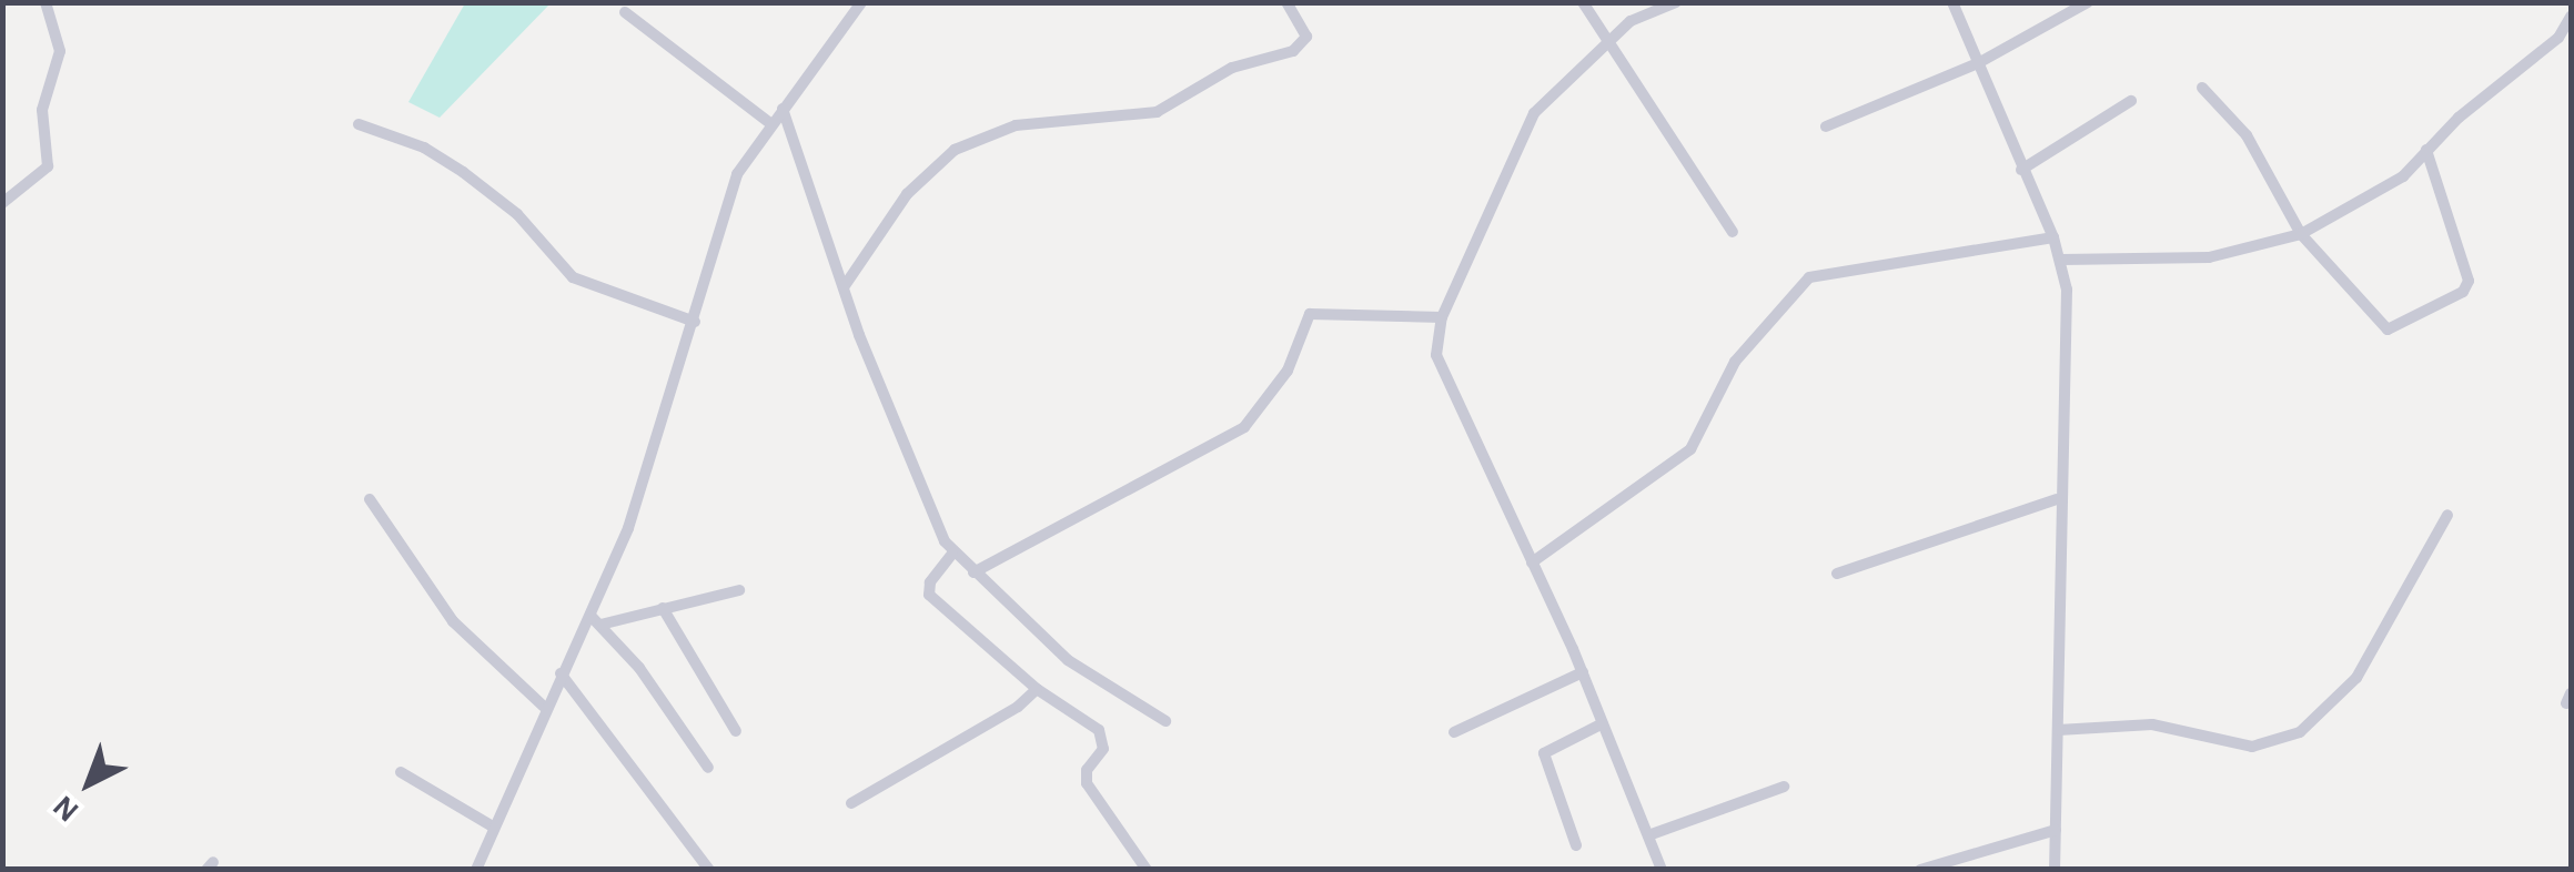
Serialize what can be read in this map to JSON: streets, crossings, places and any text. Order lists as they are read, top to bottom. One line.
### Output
{"north":"bottom left"}
